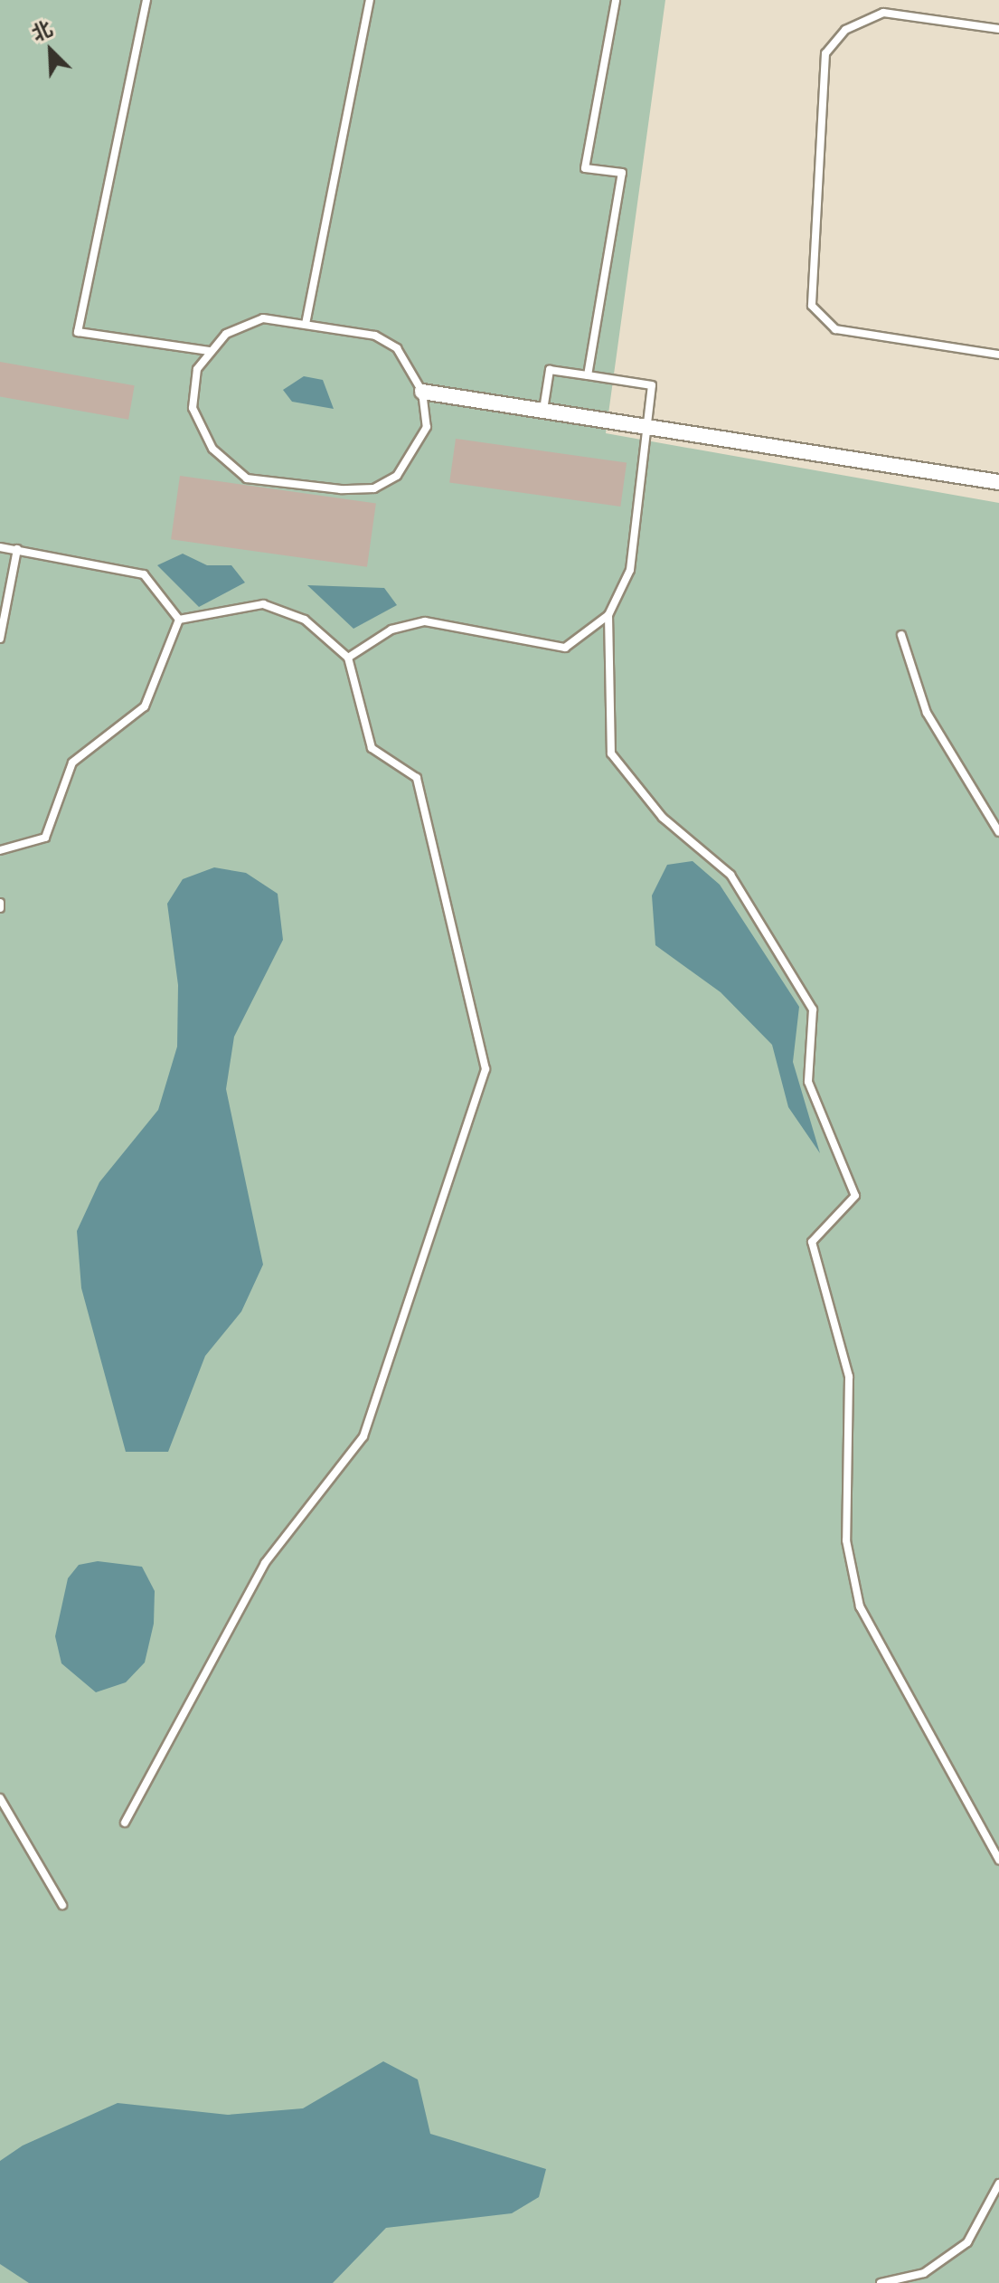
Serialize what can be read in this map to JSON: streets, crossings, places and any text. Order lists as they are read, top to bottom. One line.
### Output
{"north":"top left"}
